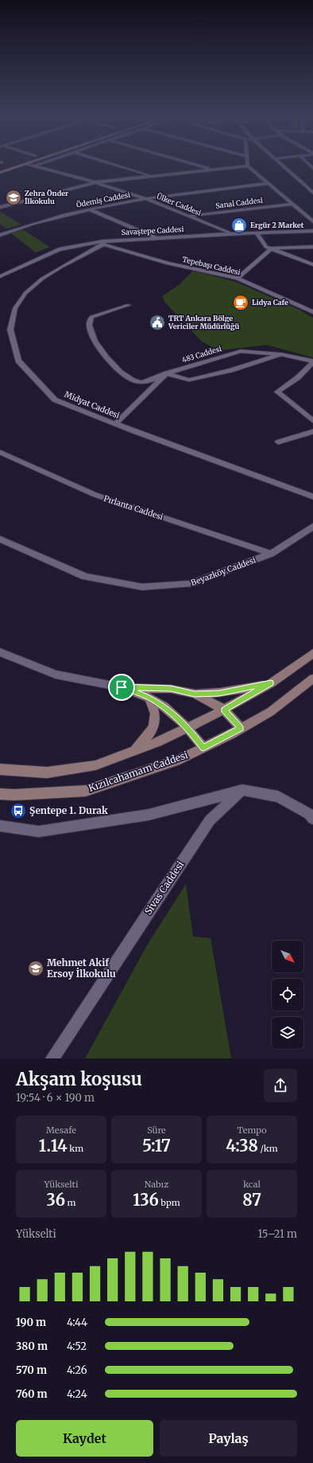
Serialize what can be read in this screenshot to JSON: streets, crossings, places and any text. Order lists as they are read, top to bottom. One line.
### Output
{"streets":{"main road":["Kızılcahamam Caddesi"],"street":["Ödemiş Caddesi","Sanal Caddesi","Ülker Caddesi","Savaştepe Caddesi","Tepebaşı Caddesi","483 Caddesi","Midyat Caddesi","Pırlanta Caddesi","Beyazköy Caddesi","Sivas Caddesi"]},"crossings":[["Ödemiş Caddesi","Ülker Caddesi"],["Sanal Caddesi","Ülker Caddesi"],["Ülker Caddesi","Savaştepe Caddesi"],["Savaştepe Caddesi","Tepebaşı Caddesi"],["Savaştepe Caddesi","Midyat Caddesi"],["Tepebaşı Caddesi","Midyat Caddesi"],["483 Caddesi","Midyat Caddesi"],["Pırlanta Caddesi","Beyazköy Caddesi"]],"places":{"school or university":["Zehra Önder İlkokulu","Mehmet Akif Ersoy İlkokulu"],"shop":["Ergür 2 Market"],"cafe":["Lidya Cafe"],"public building":["TRT Ankara Bölge Vericiler Müdürlüğü"],"bus stop":["Şentepe 1. Durak"]},"north":"bottom right","page":{"heading":["Akşam koşusu","19:54 · 6 × 190 m"],"stats":[["Mesafe","1.14 km"],["Süre","5:17"],["Tempo","4:38 /km"],["Yükselti","36 m"],["Nabız","136 bpm"],["kcal","87"]],"chart":["Yükselti","15–21 m"],"list":[{"name":"190 m","note":"4:44"},{"name":"380 m","note":"4:52"},{"name":"570 m","note":"4:26"},{"name":"760 m","note":"4:24"}],"buttons":["Kaydet","Paylaş"]}}
